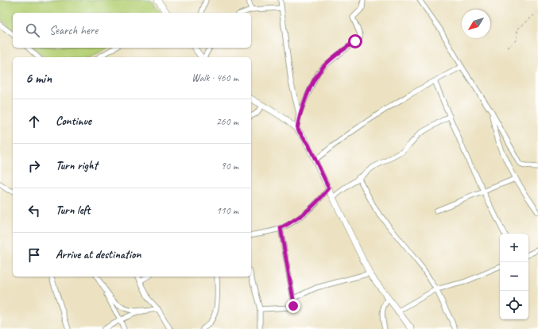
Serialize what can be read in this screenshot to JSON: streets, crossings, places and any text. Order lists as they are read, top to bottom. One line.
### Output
{"north":"bottom left","page":{"search":"Search here","heading":["6 min","Walk · 460 m"],"list":[["Continue","260 m"],["Turn right","90 m"],["Turn left","110 m"],"Arrive at destination"],"map_buttons":["+","−"]}}
